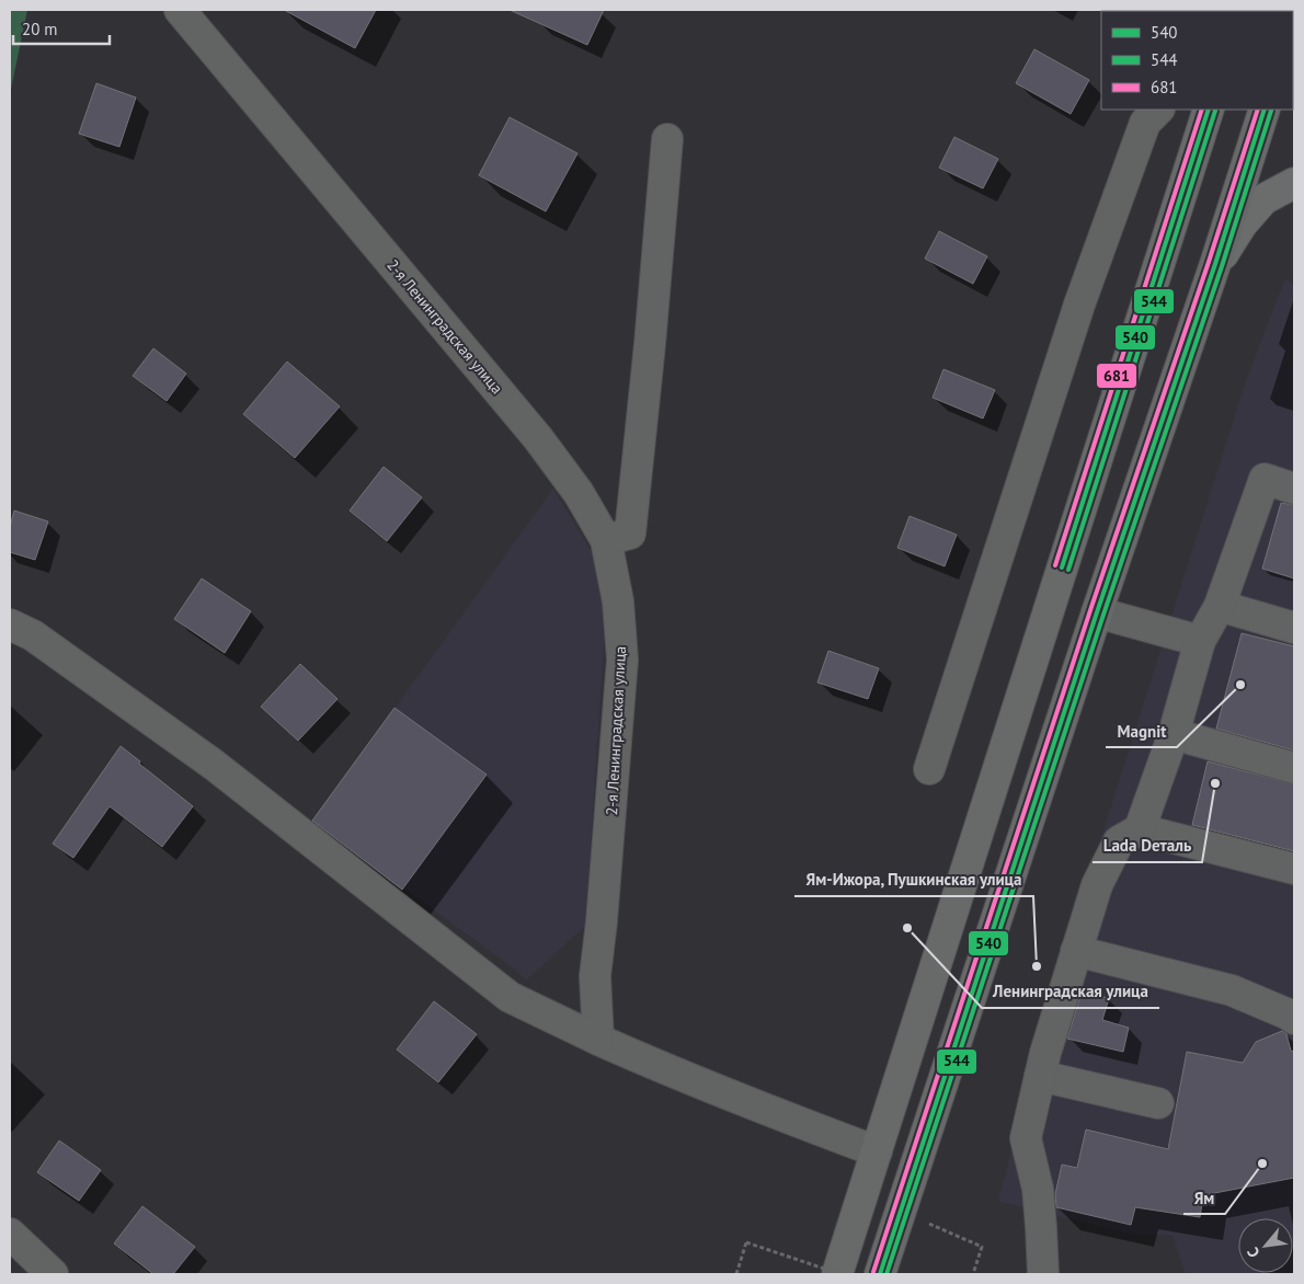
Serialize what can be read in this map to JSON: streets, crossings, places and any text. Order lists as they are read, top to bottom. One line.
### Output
{"streets":{"street":["2-я Ленинградская улица"]},"places":["Magnit","Lada Dеталь","Ленинградская улица","Ям-Ижора, Пушкинская улица","Ям"],"lines":["transit line 540","transit line 681","transit line 544"],"legend":["540","544","681"],"scale_bar":"20 m","north":"bottom left"}
